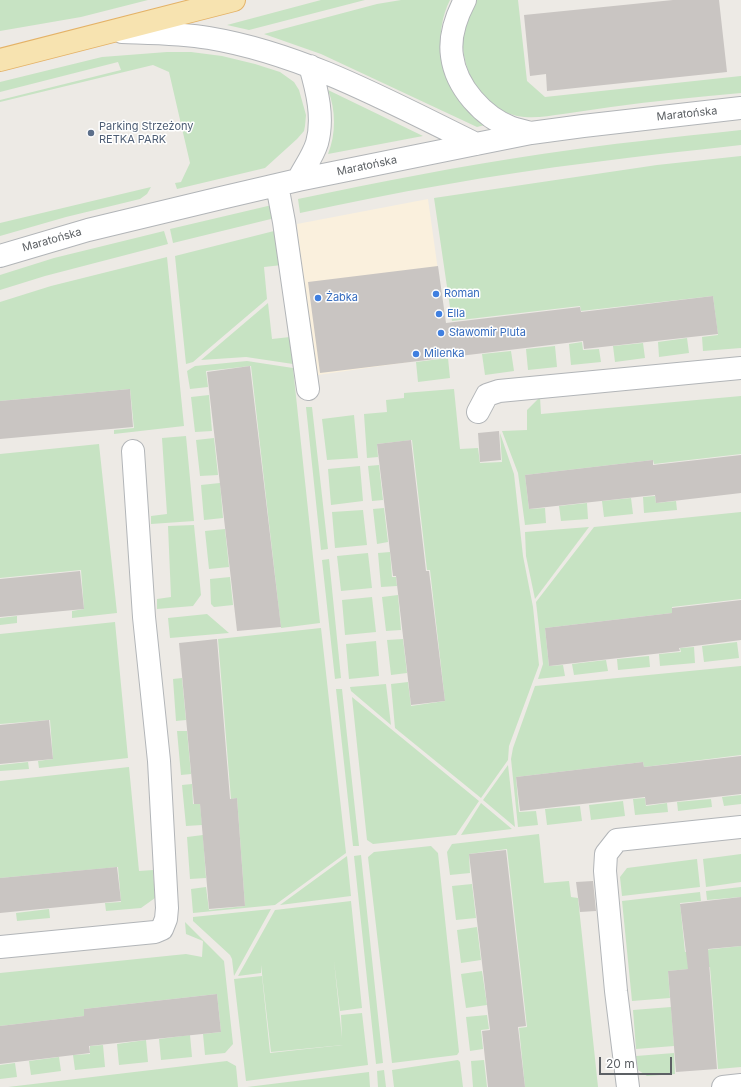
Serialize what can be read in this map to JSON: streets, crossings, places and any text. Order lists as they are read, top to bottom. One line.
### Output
{"streets":{"street":["Maratońska"]},"places":["Parking Strzeżony RETKA PARK","Roman","Żabka","Ella","Sławomir Pluta","Milenka"],"scale_bar":"20 m"}
